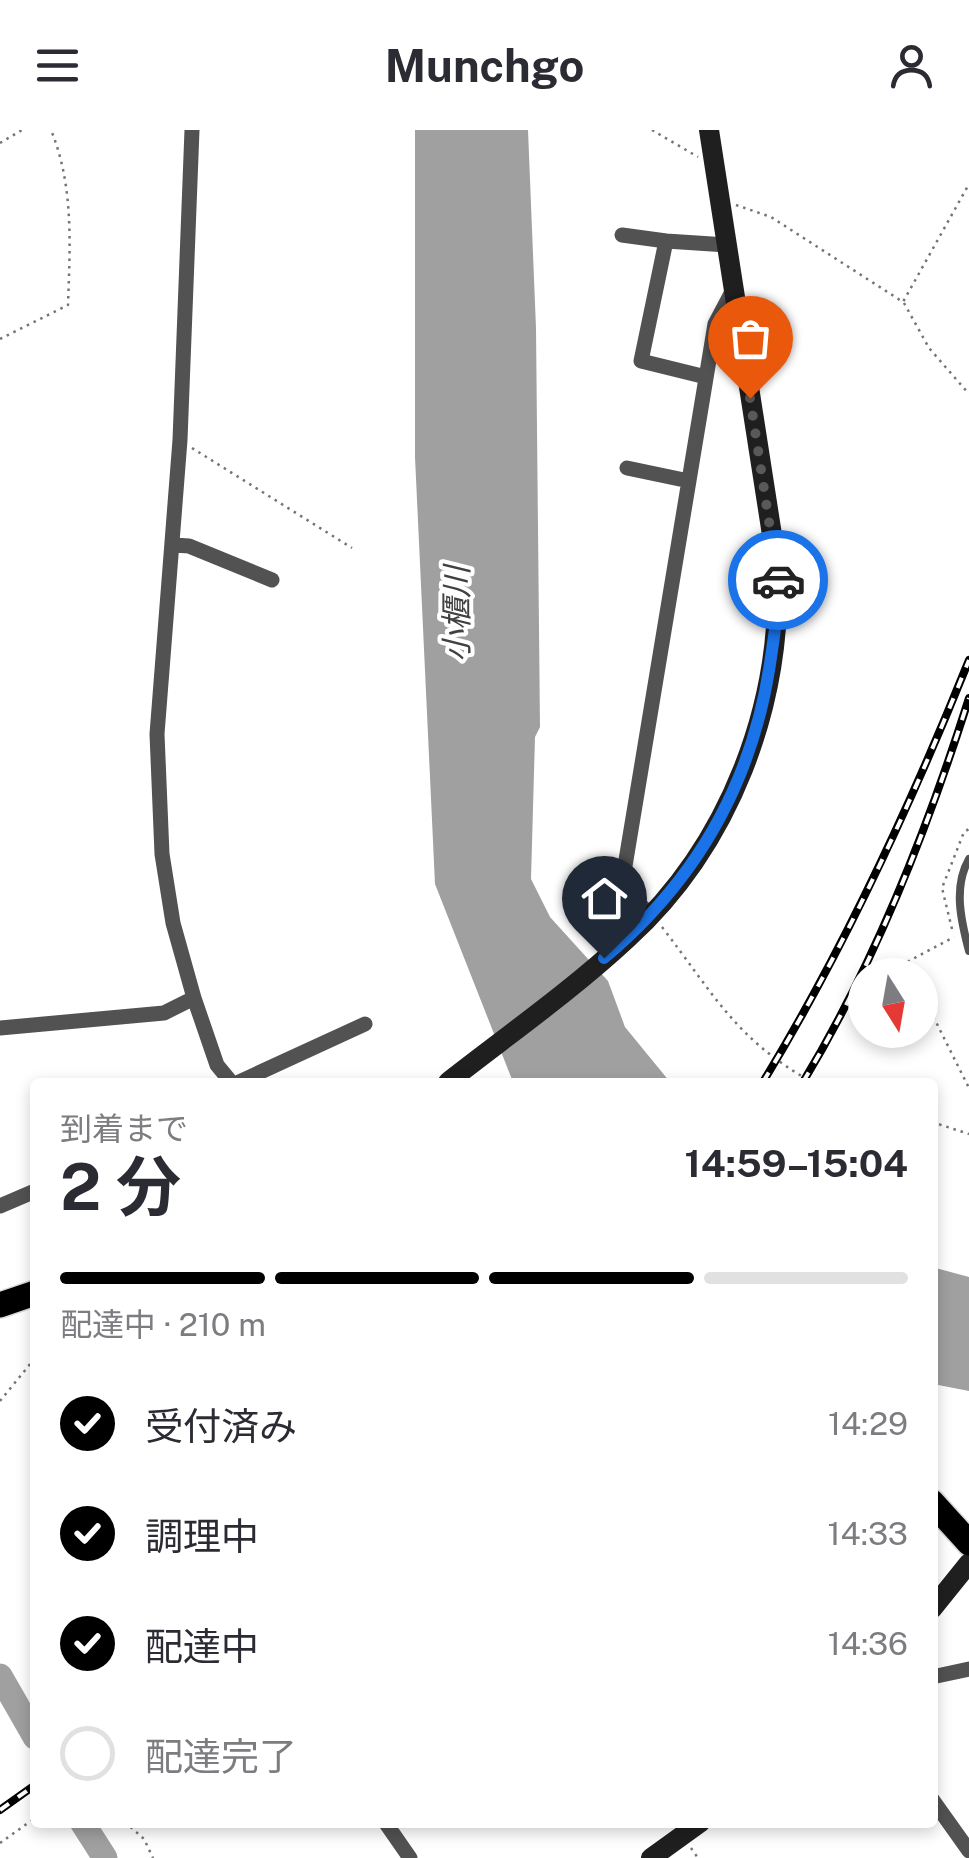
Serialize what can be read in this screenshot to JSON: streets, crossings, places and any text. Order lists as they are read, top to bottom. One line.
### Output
{"water":["小櫃川"],"north":"bottom","page":{"header":"Munchgo","heading":["2 分","到着まで","14:59–15:04"],"bar":"配達中 · 210 m","list":[["受付済み","14:29"],["調理中","14:33"],["配達中","14:36"],"配達完了"]}}
